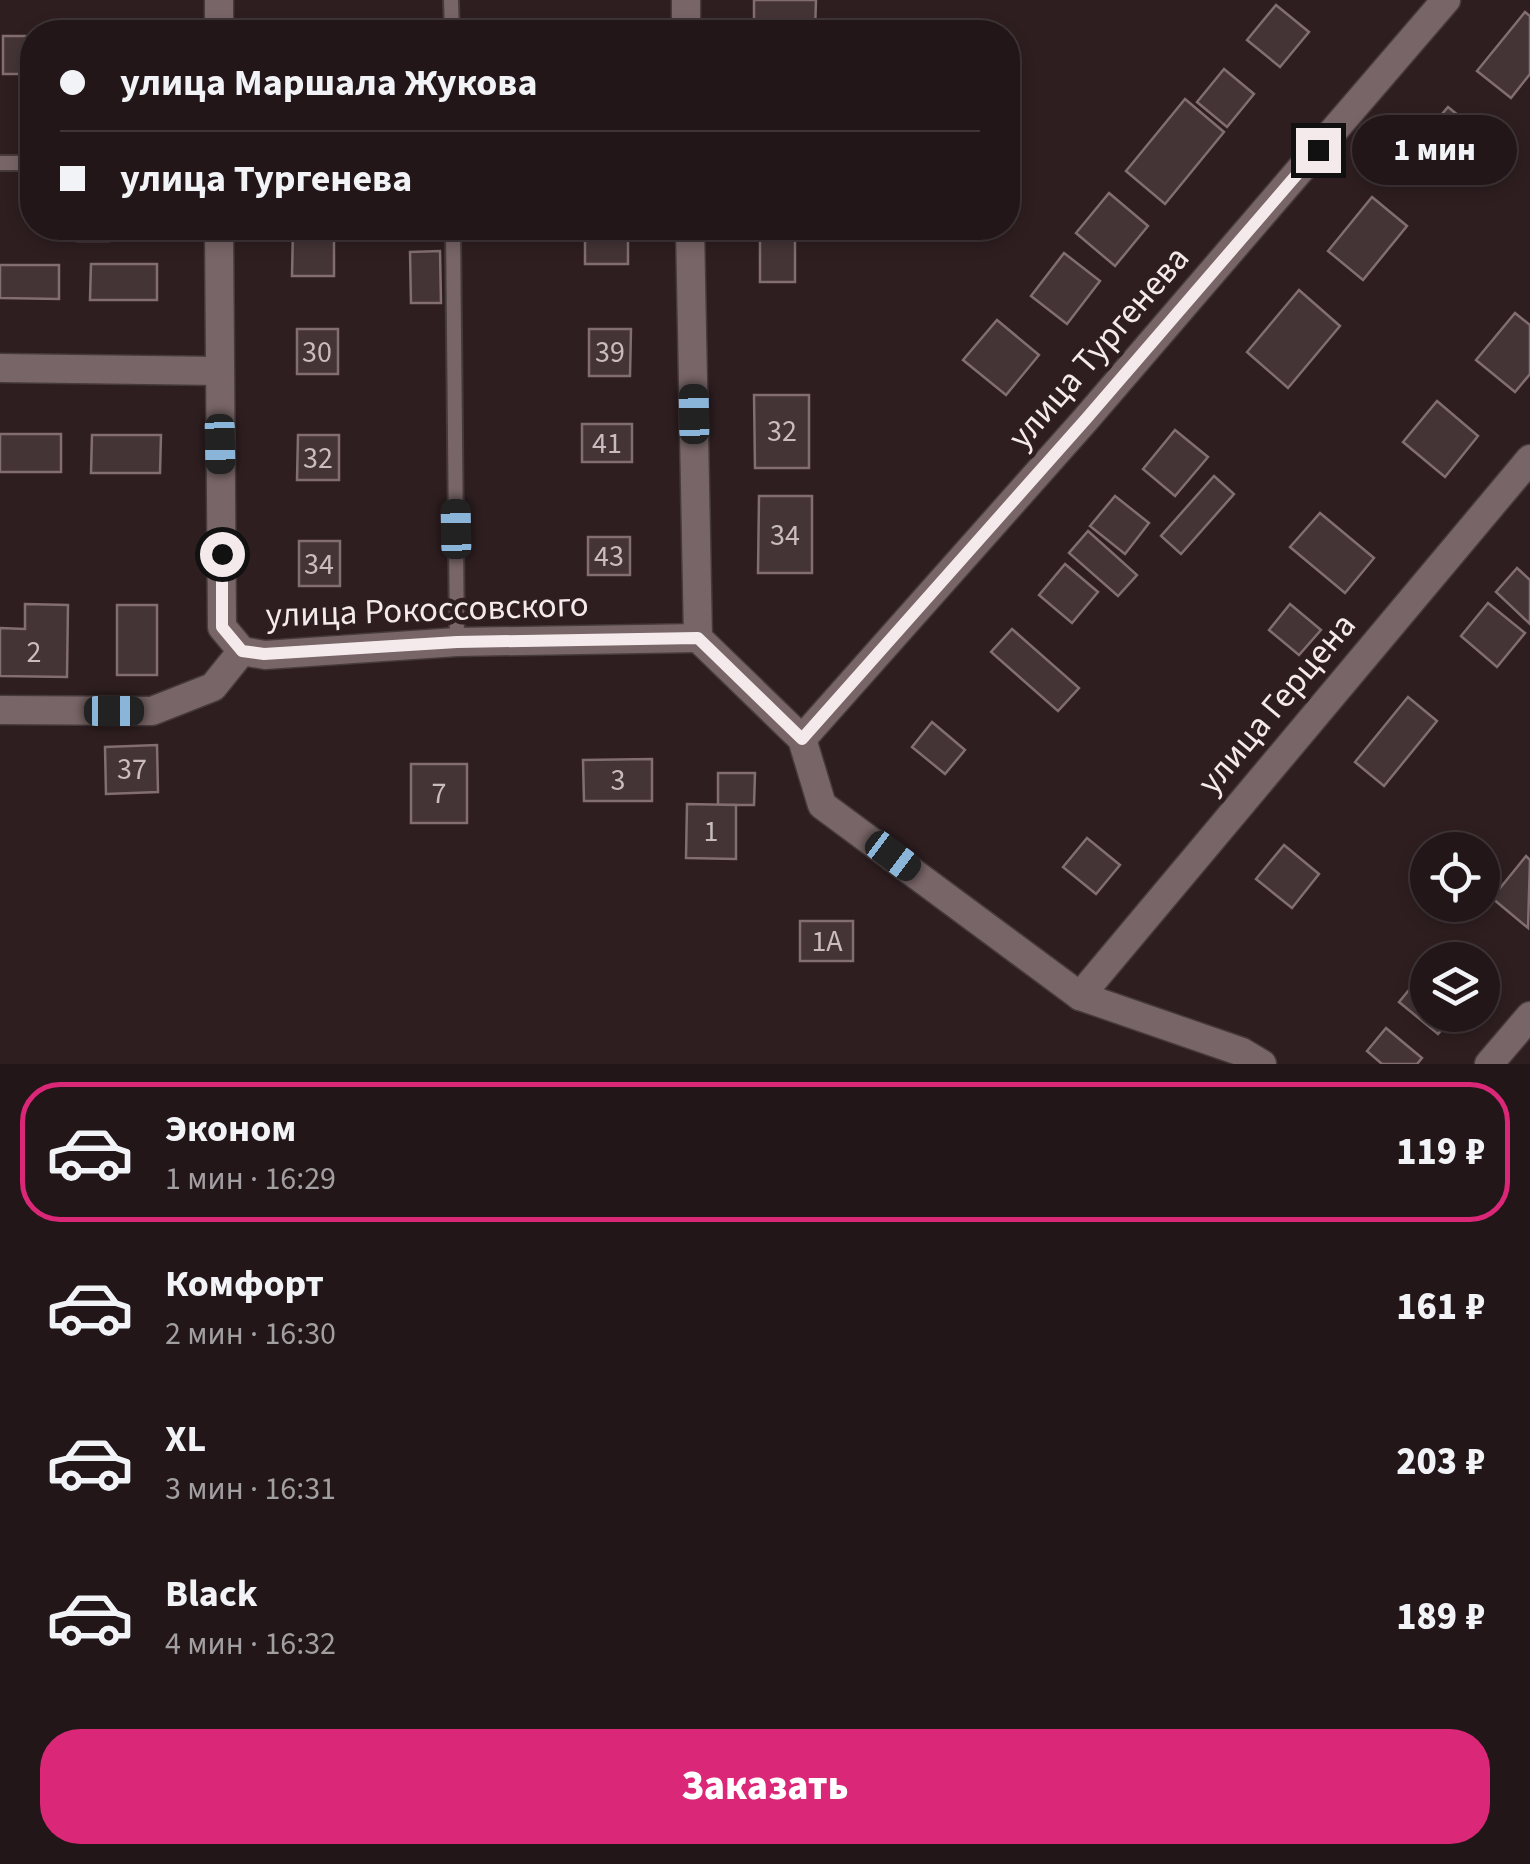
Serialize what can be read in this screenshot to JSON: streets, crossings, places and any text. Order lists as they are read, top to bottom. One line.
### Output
{"streets":{"street":["улица Тургенева","улица Рокоссовского","улица Герцена"]},"house_numbers":["30","39","32","41","32","34","43","34","2","37","3","7","1","1А"],"page":{"banner":["улица Маршала Жукова","улица Тургенева"],"bubble":"1 мин","list":[{"name":"Эконом","note":"1 мин · 16:29","value":"119 ₽"},{"name":"Комфорт","note":"2 мин · 16:30","value":"161 ₽"},{"name":"XL","note":"3 мин · 16:31","value":"203 ₽"},{"name":"Black","note":"4 мин · 16:32","value":"189 ₽"}],"buttons":"Заказать"}}
